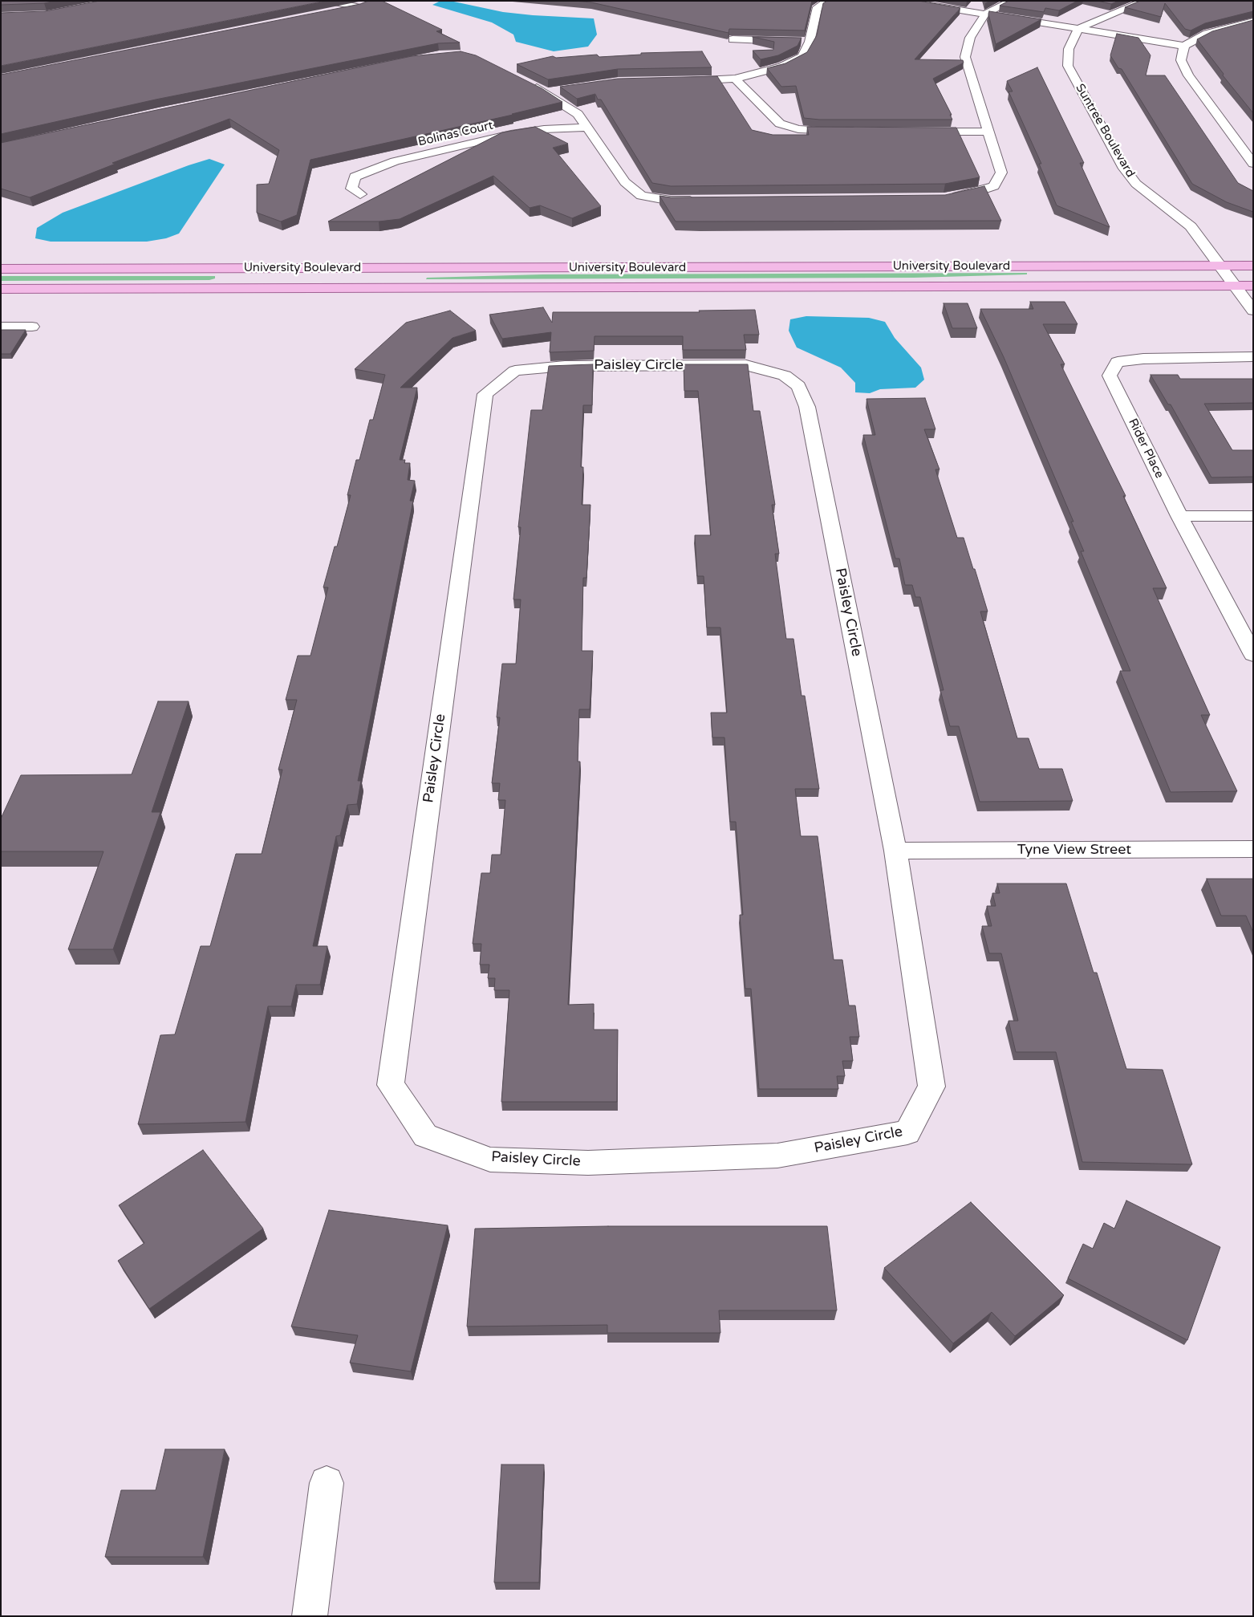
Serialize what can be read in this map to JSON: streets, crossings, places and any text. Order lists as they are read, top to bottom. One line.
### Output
{"streets":{"main road":["University Boulevard"],"street":["Suntree Boulevard","Bolinas Court","Paisley Circle","Rider Place","Tyne View Street"]},"crossings":[["Suntree Boulevard","University Boulevard"],["Paisley Circle","Tyne View Street"]]}
